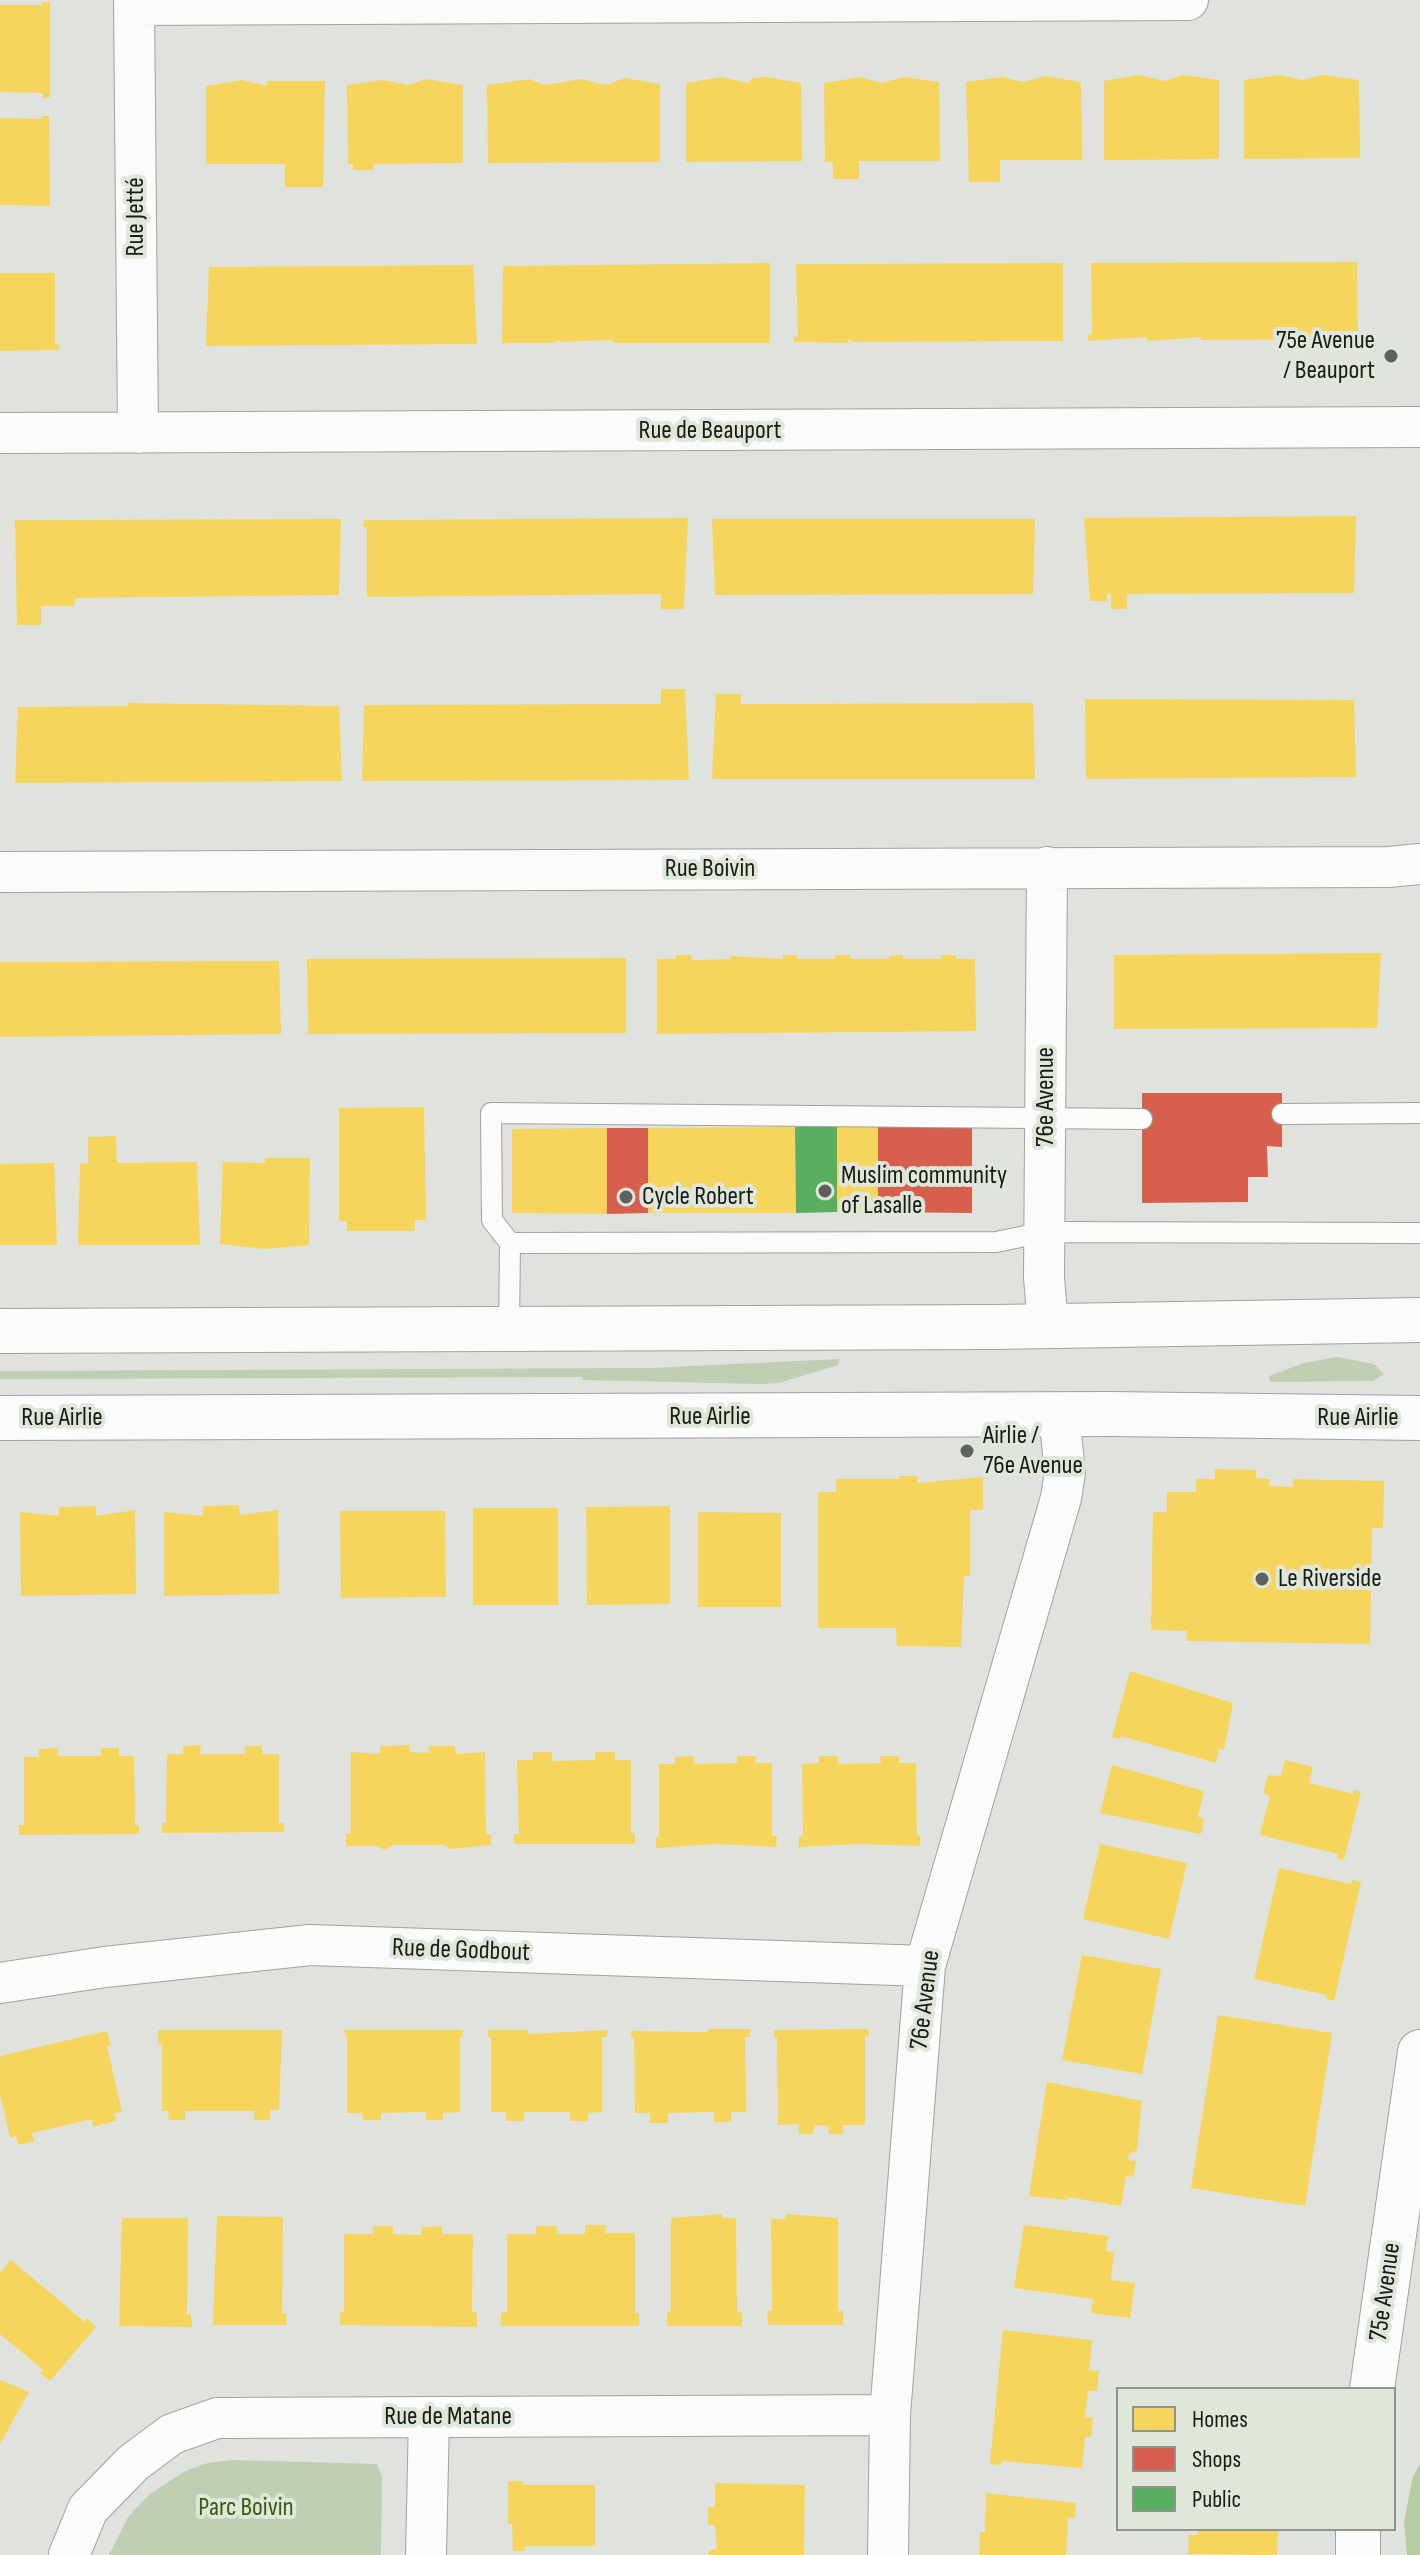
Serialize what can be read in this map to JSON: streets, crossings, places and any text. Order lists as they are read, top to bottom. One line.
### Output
{"streets":{"main road":["Rue Airlie","75e Avenue"],"street":["Rue Jetté","Rue de Beauport","Rue Boivin","76e Avenue","Rue de Godbout","Rue de Matane"]},"crossings":[["Rue Jetté","Rue de Beauport"],["Rue Boivin","76e Avenue"],["76e Avenue","Rue Airlie"],["76e Avenue","Rue de Godbout"],["76e Avenue","Rue de Matane"]],"parks":["Parc Boivin"],"places":["75e Avenue / Beauport","Muslim community of Lasalle","Cycle Robert","Airlie / 76e Avenue","Le Riverside"],"legend":["Homes","Shops","Public"]}
